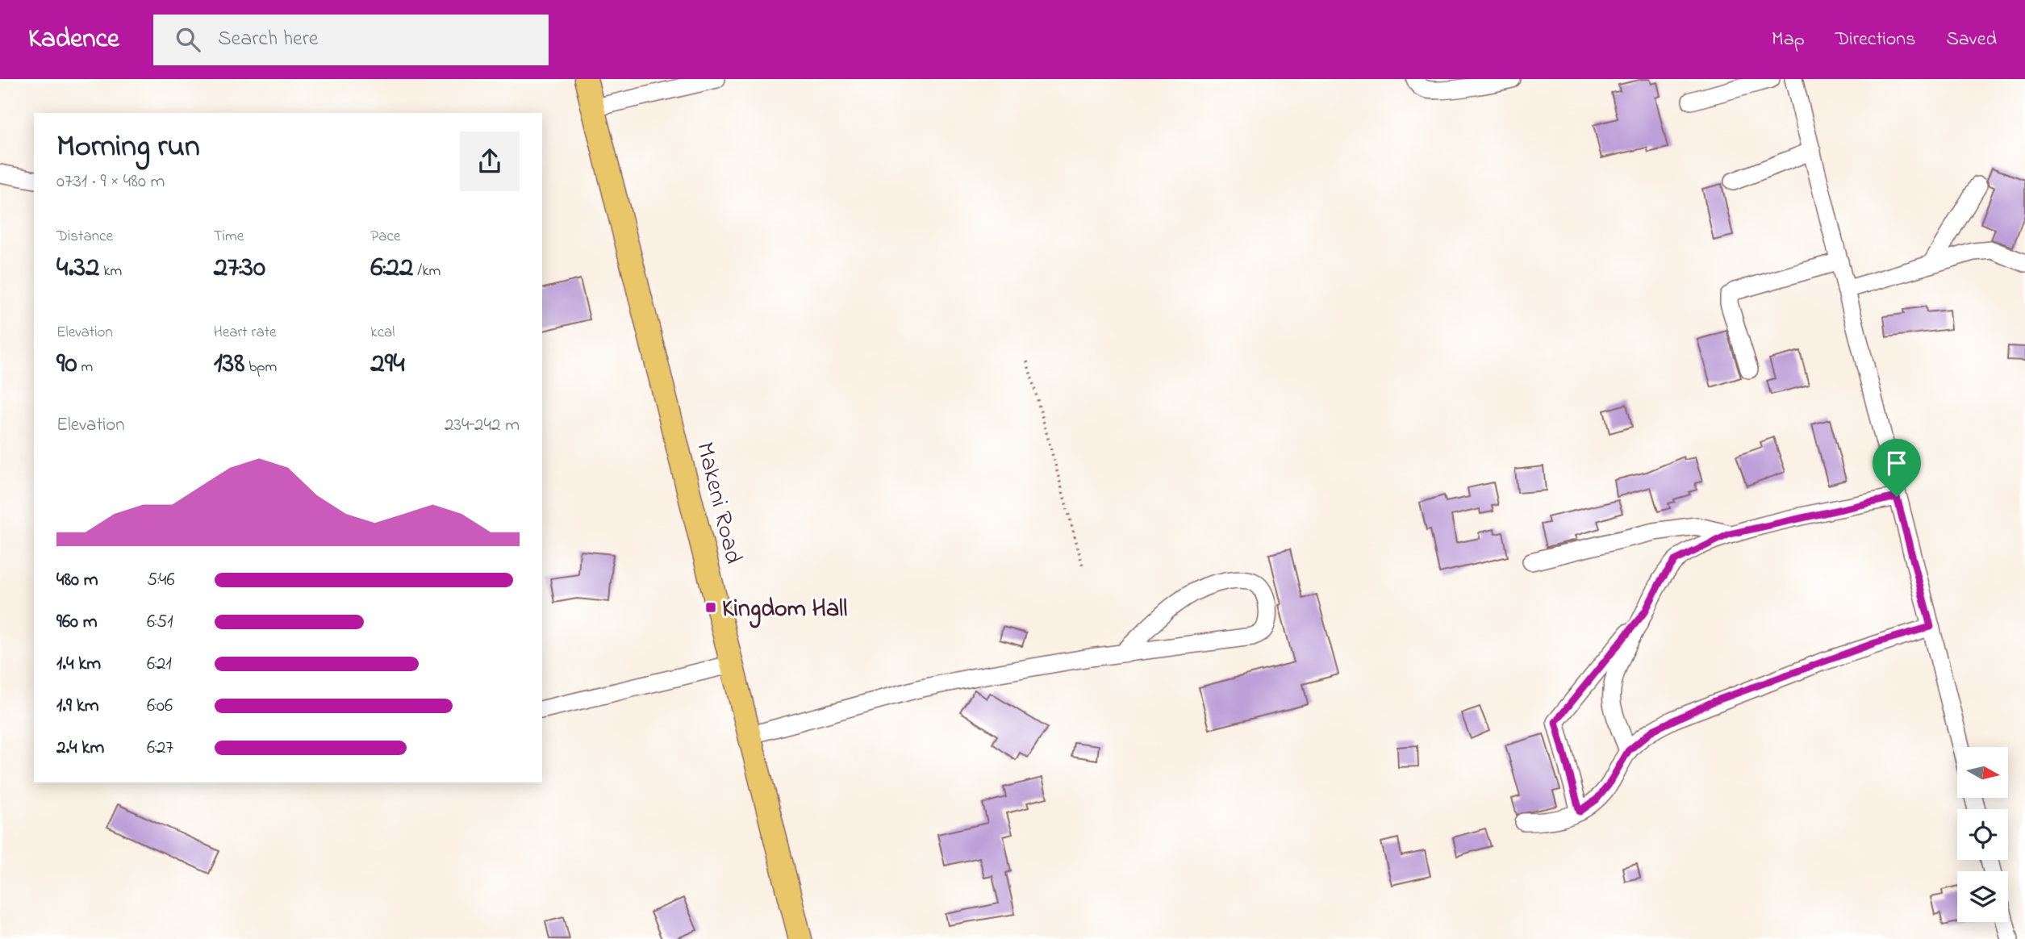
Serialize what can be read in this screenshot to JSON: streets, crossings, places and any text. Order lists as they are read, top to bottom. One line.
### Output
{"streets":{"main road":["Makeni Road"]},"places":{"transit":["Kingdom Hall"]},"north":"right","page":{"header":"Kadence","search":"Search here","nav":["Map","Directions","Saved"],"heading":["Morning run","07:31 · 9 × 480 m"],"stats":[["Distance","4.32 km"],["Time","27:30"],["Pace","6:22 /km"],["Elevation","90 m"],["Heart rate","138 bpm"],["kcal","294"]],"chart":["Elevation","234–242 m"],"list":[{"name":"480 m","note":"5:46"},{"name":"960 m","note":"6:51"},{"name":"1.4 km","note":"6:21"},{"name":"1.9 km","note":"6:06"},{"name":"2.4 km","note":"6:27"}]}}
